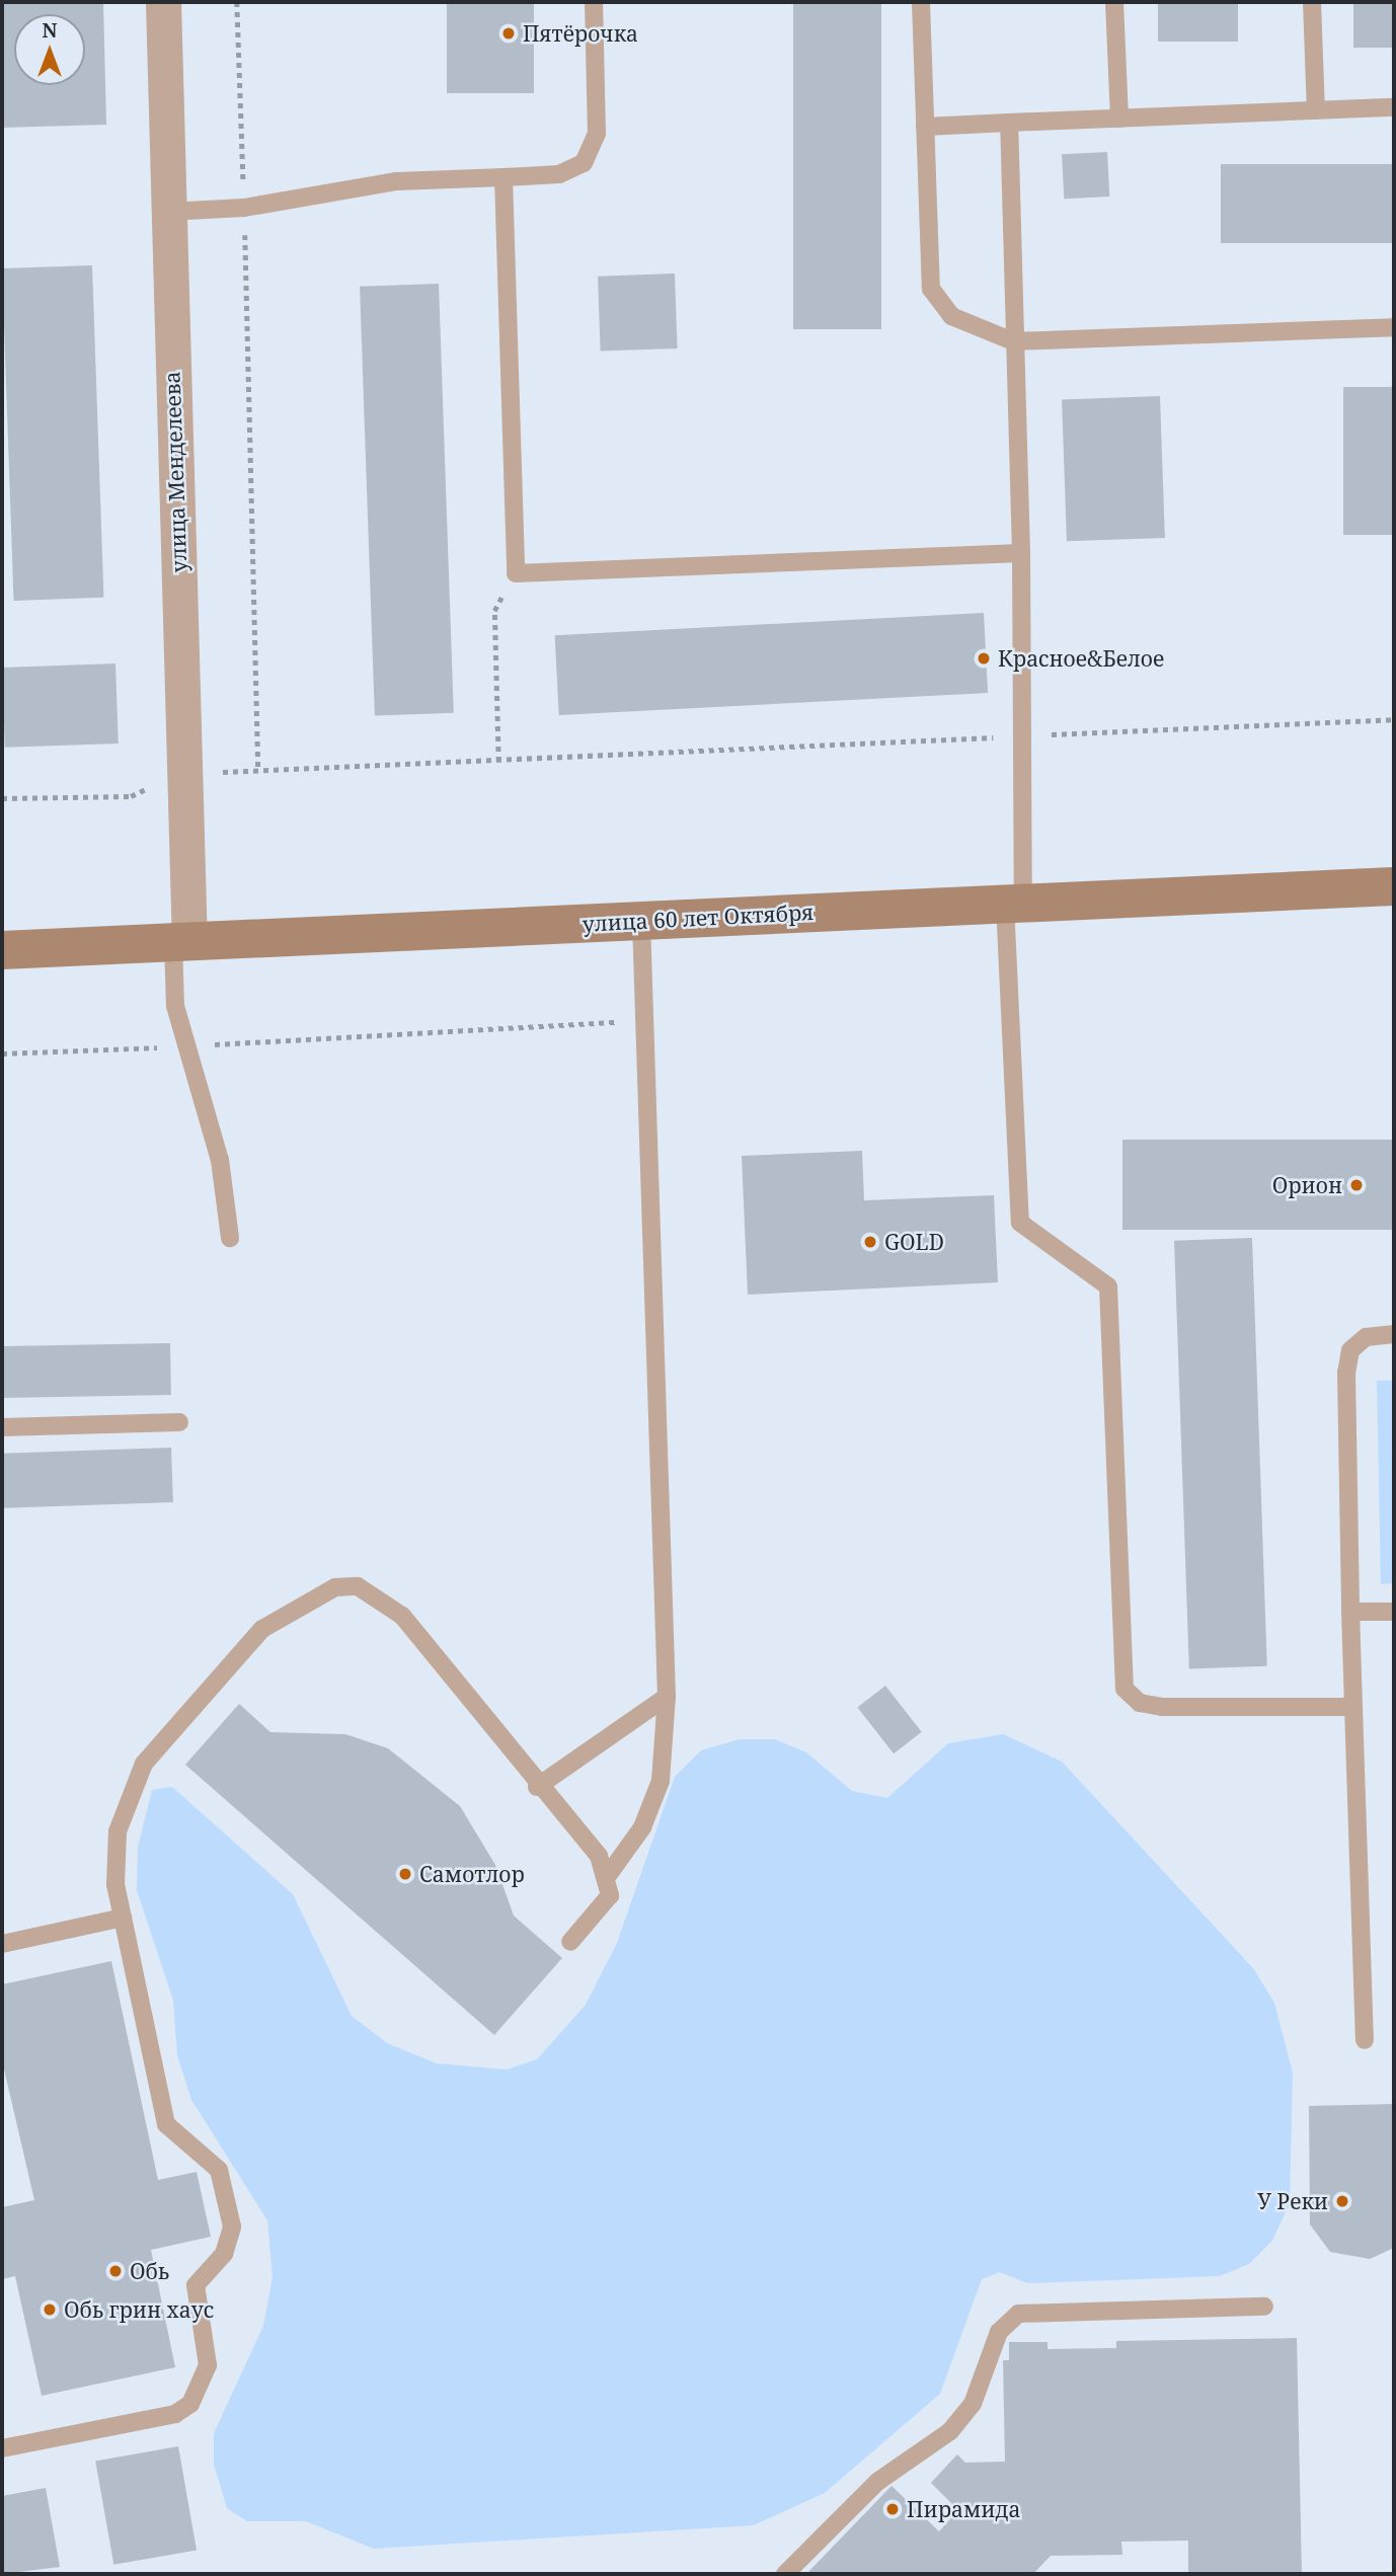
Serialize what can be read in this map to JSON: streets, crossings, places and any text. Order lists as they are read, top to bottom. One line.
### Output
{"streets":{"main road":["улица 60 лет Октября"],"street":["улица Менделеева"]},"crossings":[["улица Менделеева","улица 60 лет Октября"]],"places":["Пятёрочка","Красное&Белое","Орион","GOLD","Самотлор","У Реки","Обь","Обь грин хаус","Пирамида"],"north":"top"}
